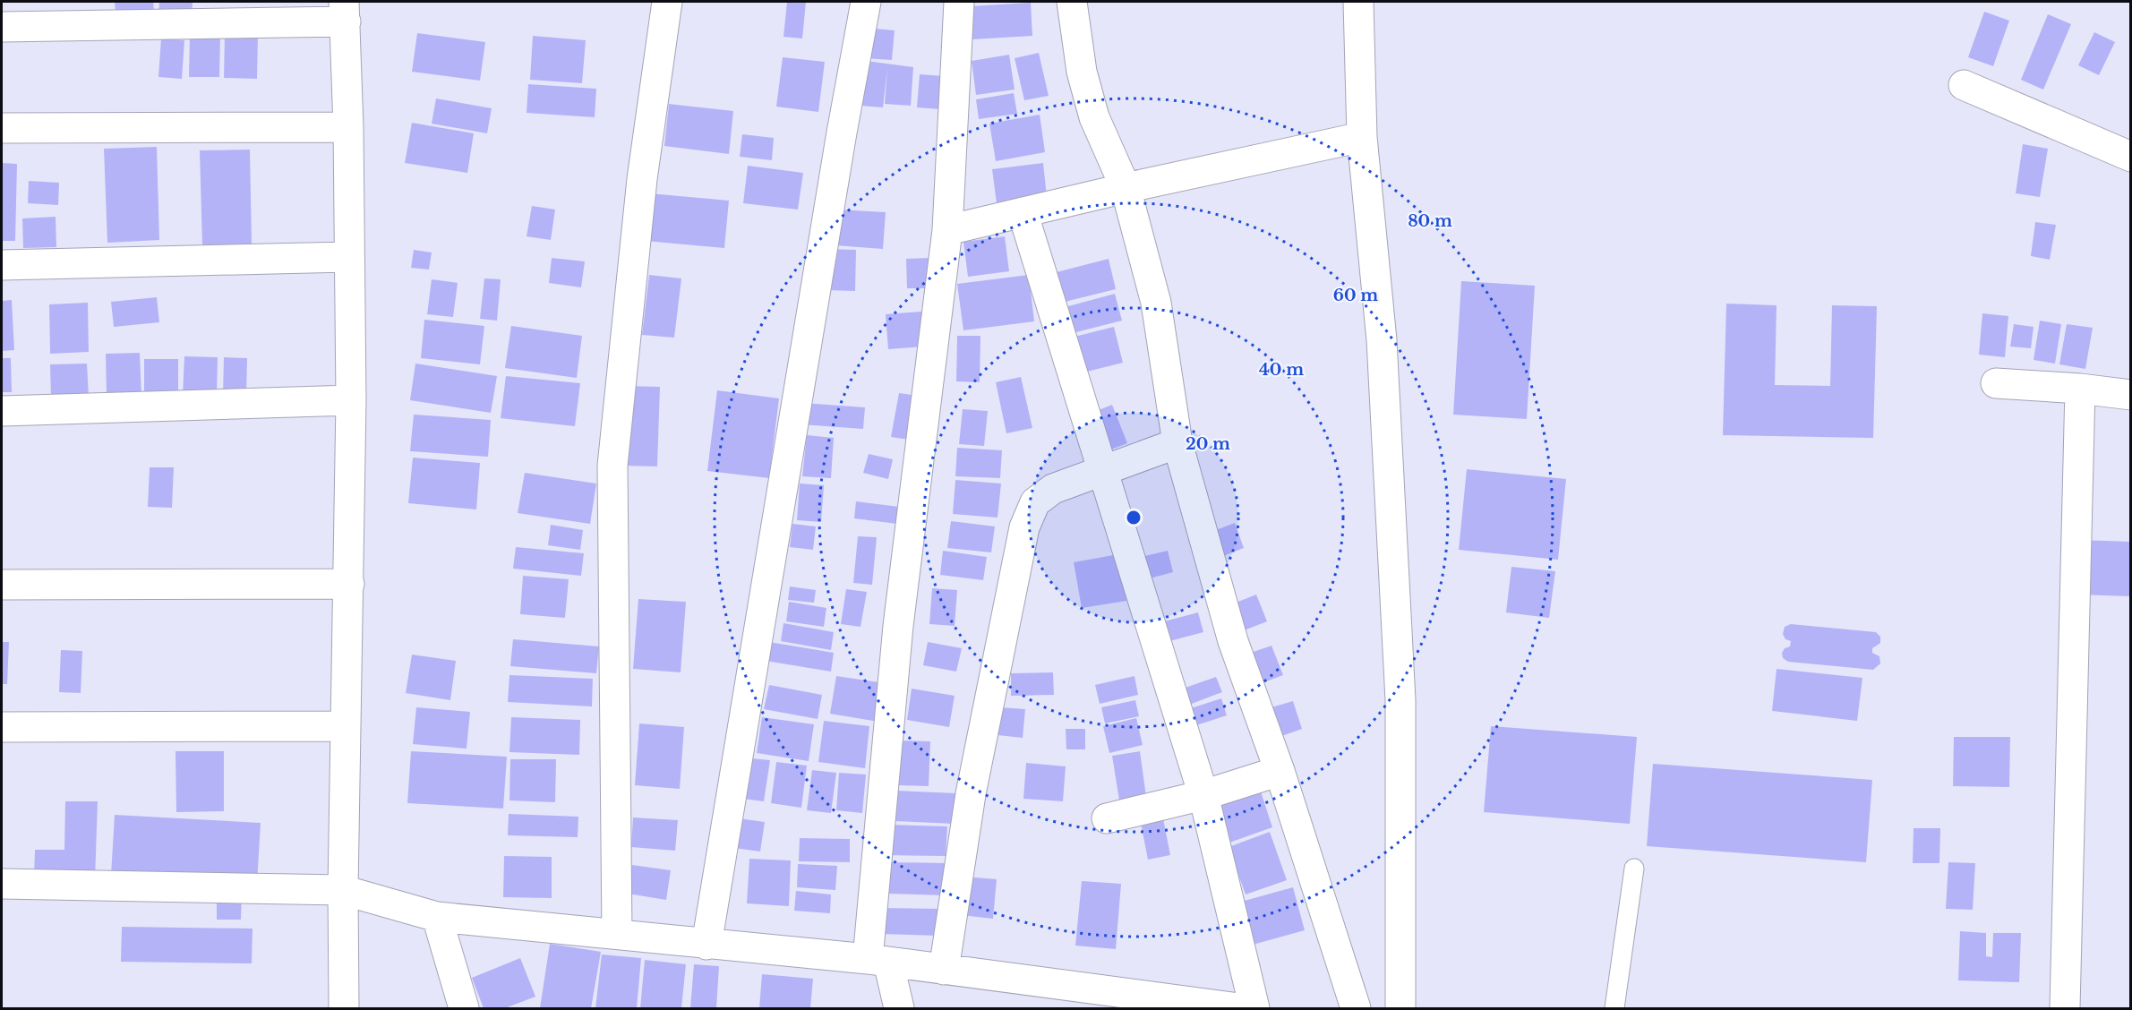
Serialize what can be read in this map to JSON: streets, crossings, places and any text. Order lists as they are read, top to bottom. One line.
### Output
{"rings":["80 m","60 m","40 m","20 m"]}
